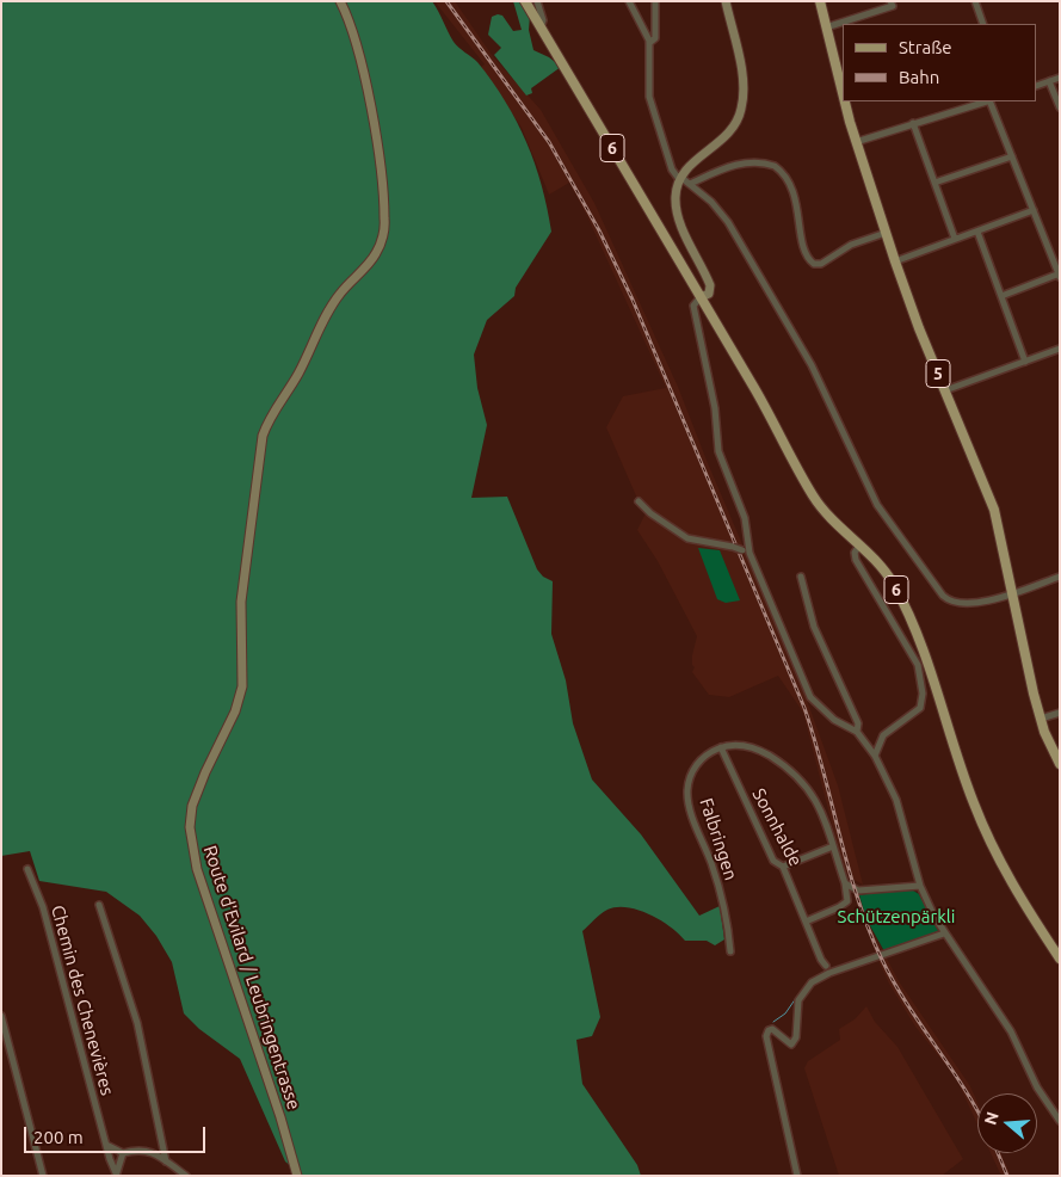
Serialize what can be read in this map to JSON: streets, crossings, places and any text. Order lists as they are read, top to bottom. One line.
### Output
{"streets":{"main road":["6","5"],"street":["Sonnhalde","Falbringen","Route d'Evilard / Leubringentrasse","Chemin des Chenevières"]},"crossings":[["Sonnhalde","Falbringen"]],"parks":["Schützenpärkli"],"legend":["Straße","Bahn"],"scale_bar":"200 m","north":"left"}
